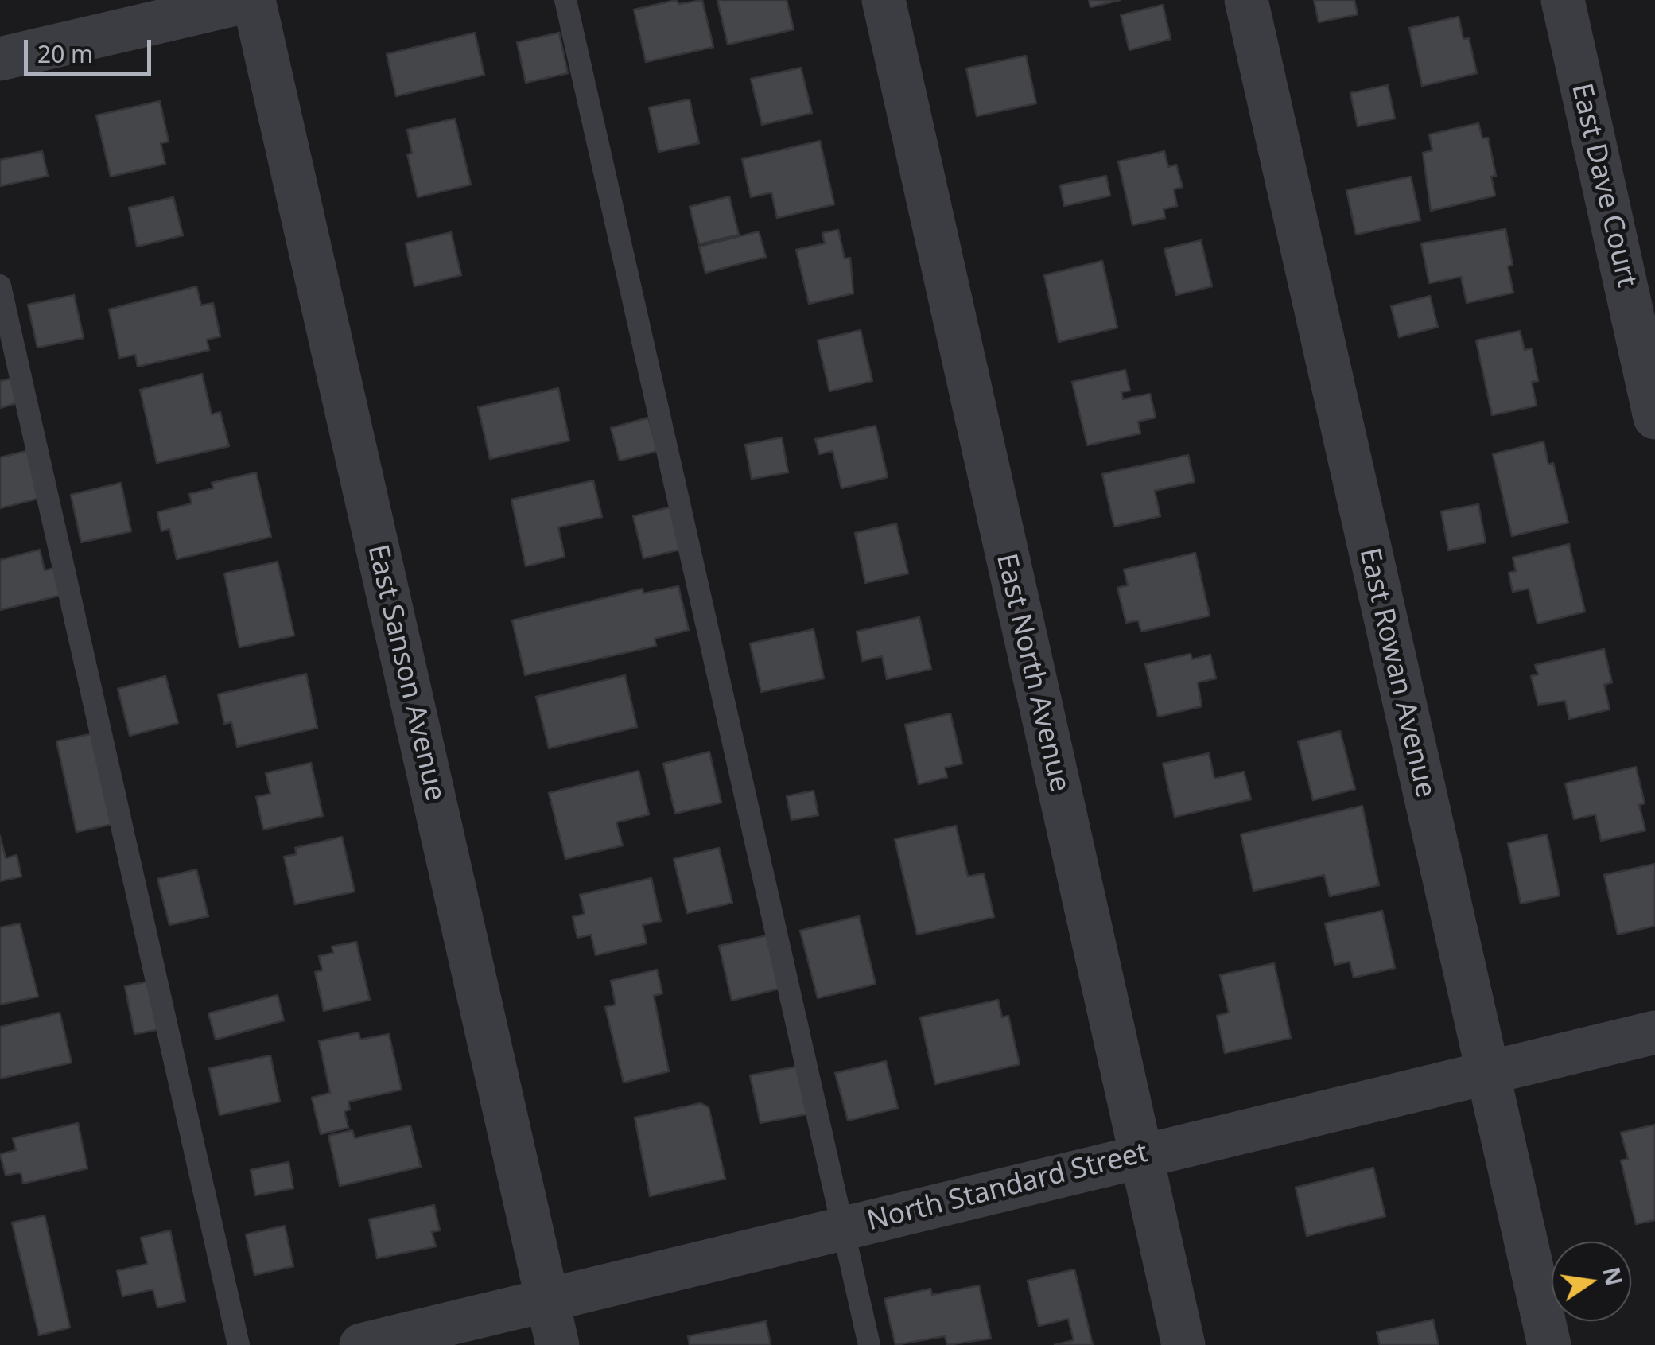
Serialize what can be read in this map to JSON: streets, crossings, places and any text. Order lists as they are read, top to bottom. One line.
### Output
{"streets":{"street":["East Dave Court","East Sanson Avenue","East North Avenue","East Rowan Avenue","North Standard Street"]},"crossings":[["East Sanson Avenue","North Standard Street"],["East North Avenue","North Standard Street"],["East Rowan Avenue","North Standard Street"]],"scale_bar":"20 m","north":"right"}
